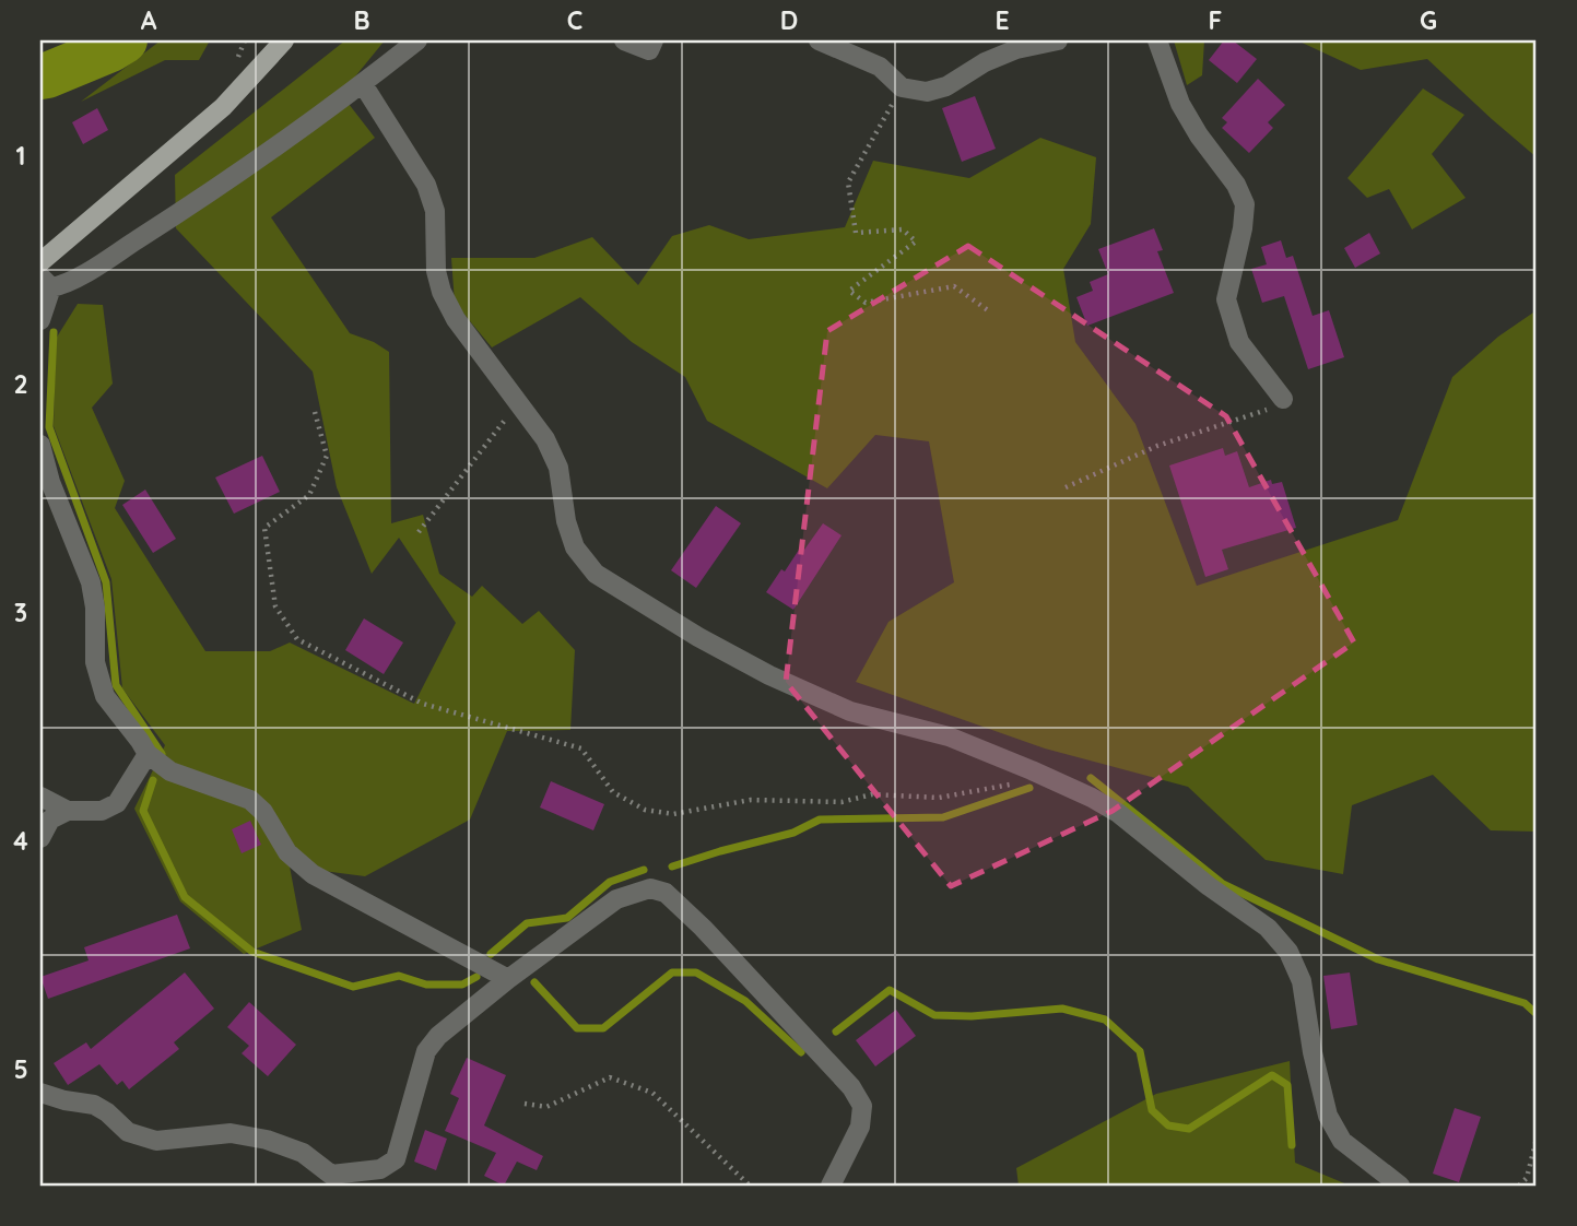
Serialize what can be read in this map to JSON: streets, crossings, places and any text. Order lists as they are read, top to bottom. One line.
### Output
{"grid":{"columns":["A","B","C","D","E","F","G"],"rows":["1","2","3","4","5"]}}
